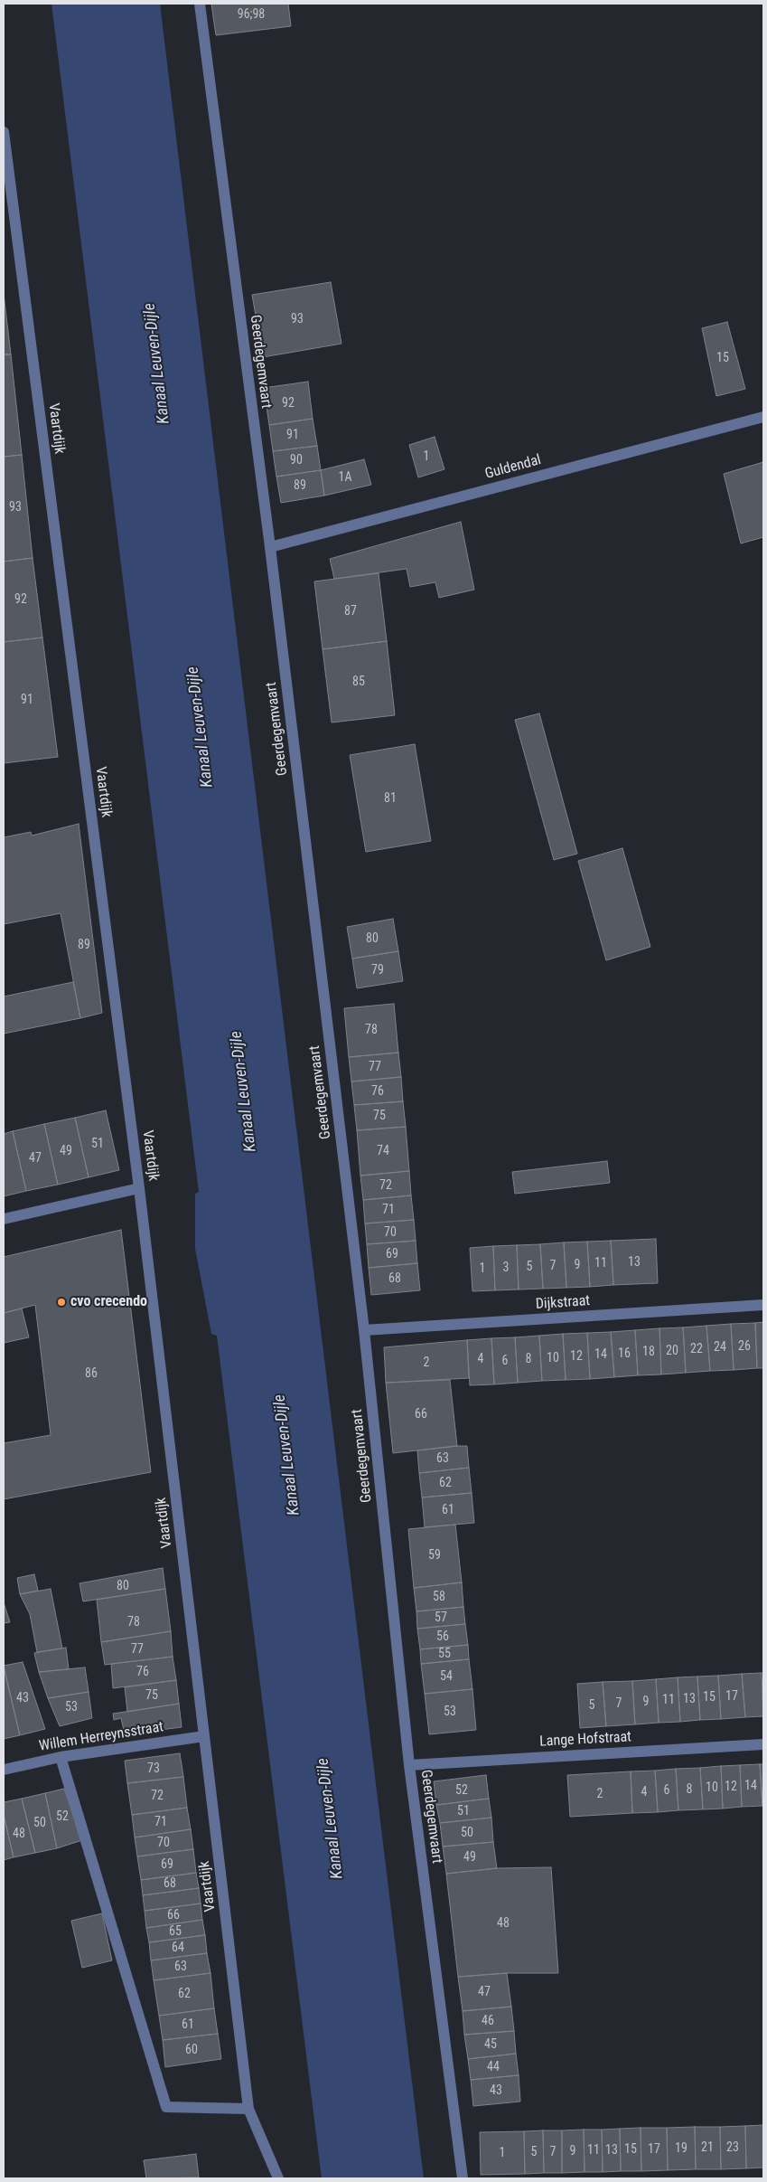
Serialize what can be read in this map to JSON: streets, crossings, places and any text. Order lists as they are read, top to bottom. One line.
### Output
{"streets":{"street":["Geerdegemvaart","Vaartdijk","Guldendal","Dijkstraat","Willem Herreynsstraat","Lange Hofstraat"]},"crossings":[["Geerdegemvaart","Guldendal"],["Geerdegemvaart","Dijkstraat"],["Geerdegemvaart","Lange Hofstraat"],["Vaartdijk","Willem Herreynsstraat"]],"water":["Kanaal Leuven-Dijle"],"places":["cvo crecendo"],"house_numbers":["96;98","93","15","92","91","1","90","1A","89","93","92","87","85","91","81","80","89","79","78","77","76","75","51","49","74","47","72","71","70","69","13","11","9","7","5","3","1","68","26","24","22","20","18","16","14","12","10","4","8","6","2","86","66","63","62","61","59","80","58","57","78","56","77","55","76","54","75","17","15","43","13","11","9","7","5","53","53","73","14","12","10","8","52","6","4","2","72","51","52","71","50","50","48","70","49","69","68","66","48","65","64","63","47","62","46","61","45","60","44","43","21","23","19","15","17","11","13","9","5","7","1"]}
